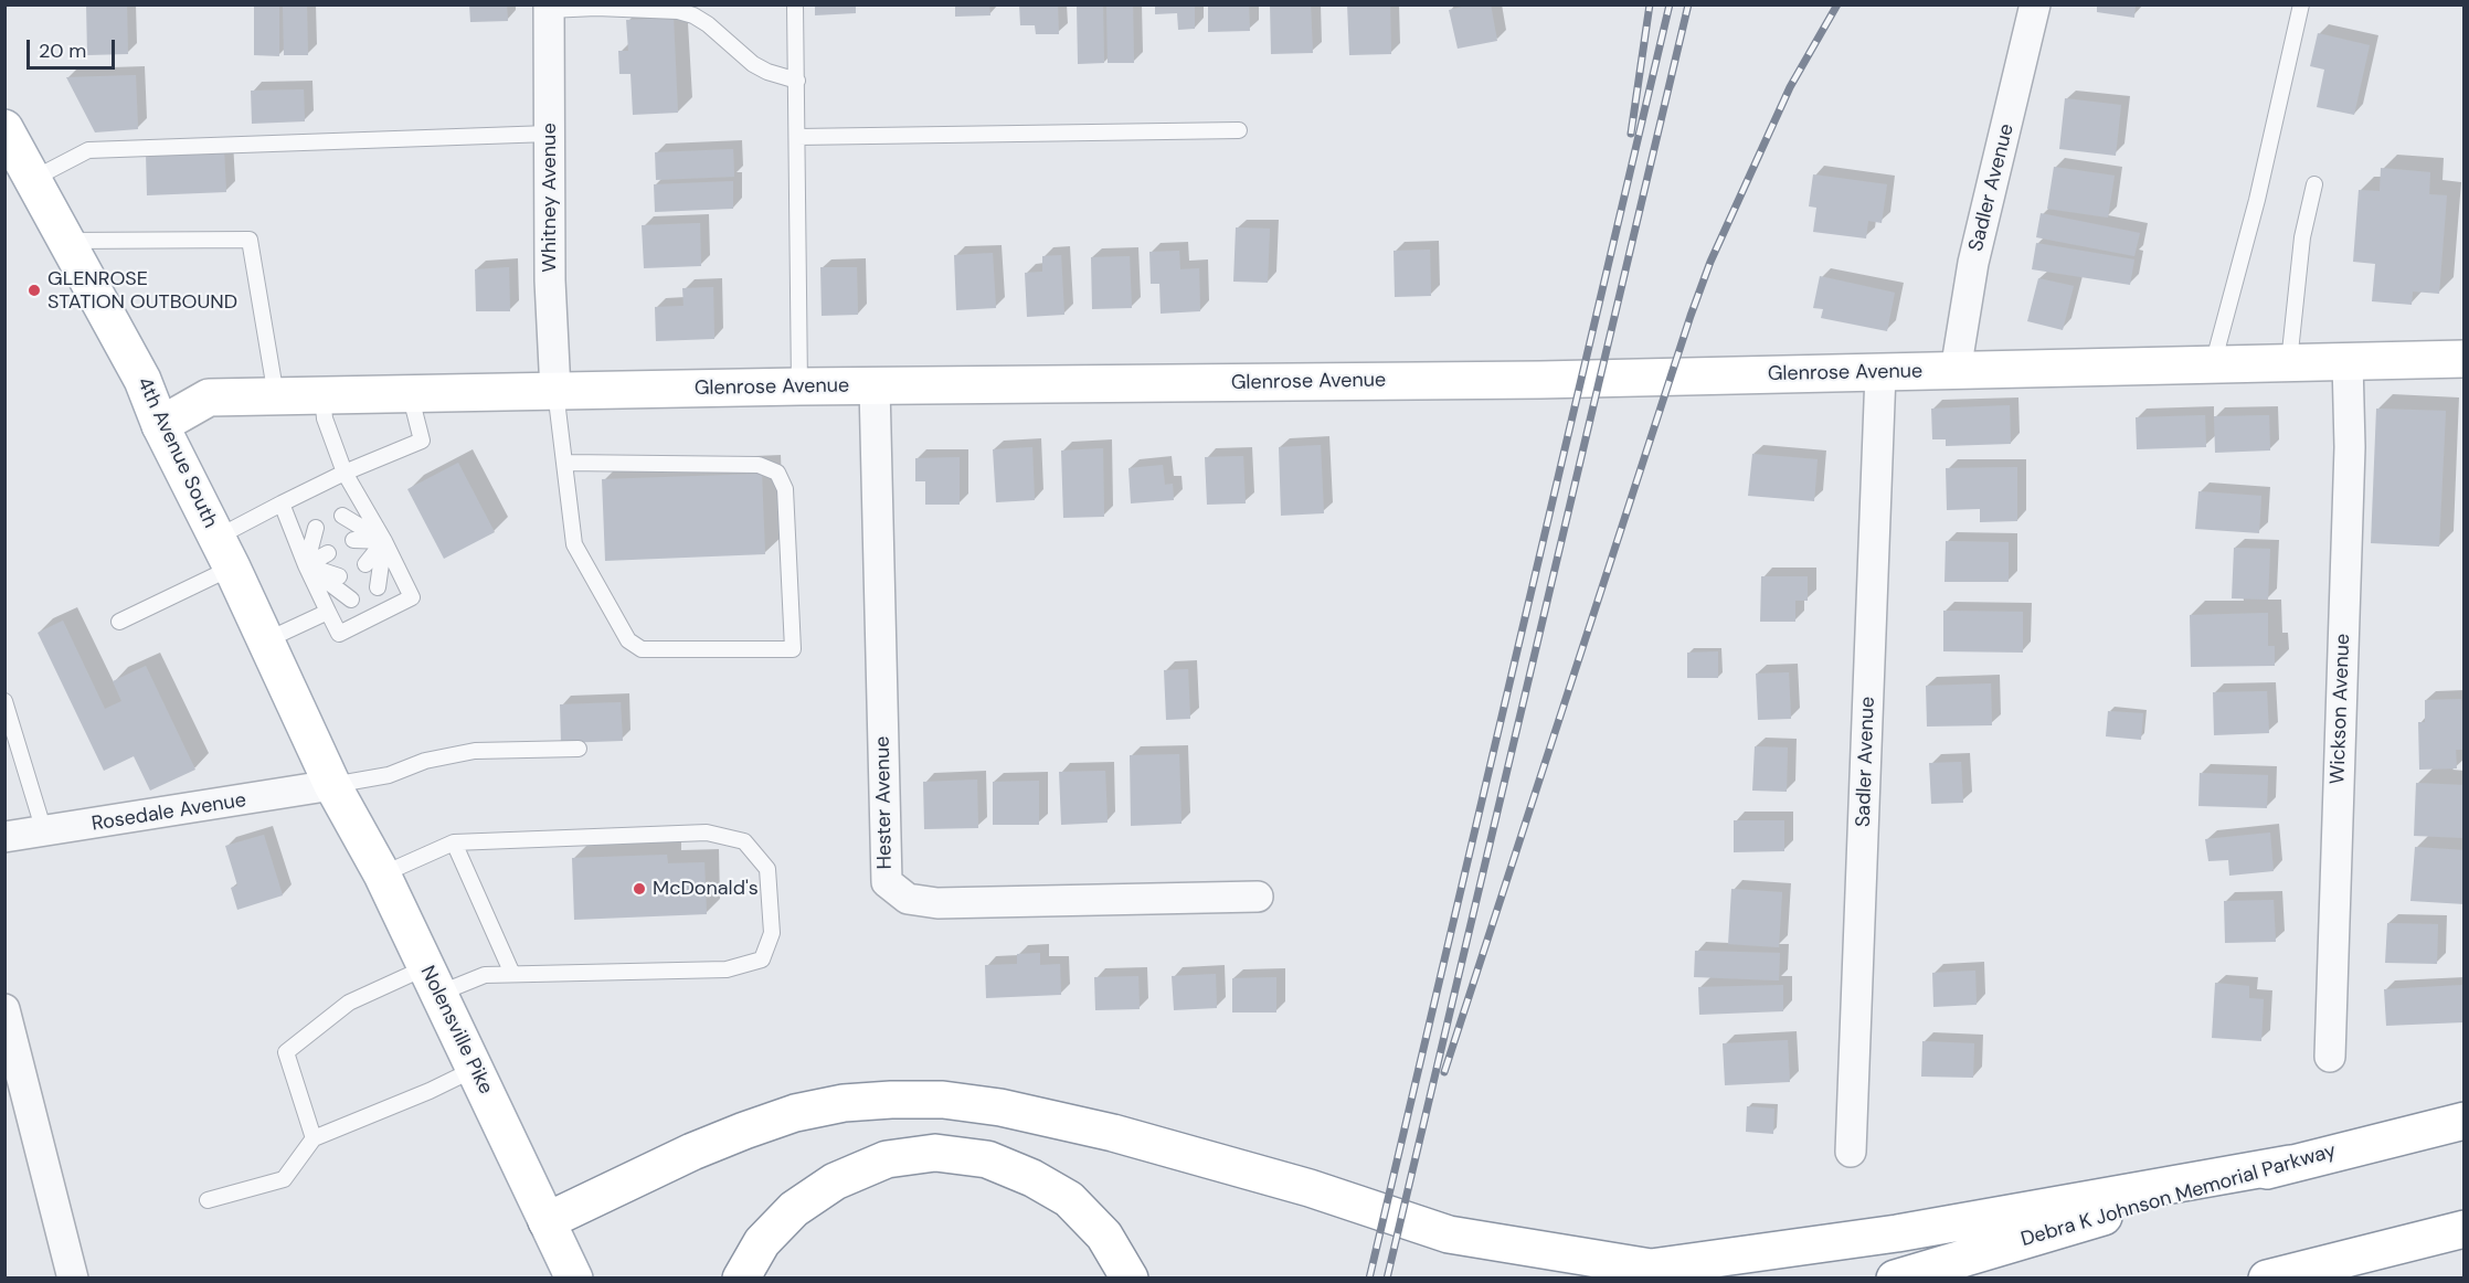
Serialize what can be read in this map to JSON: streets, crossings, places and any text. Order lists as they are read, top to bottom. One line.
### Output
{"streets":{"main road":["Glenrose Avenue","4th Avenue South","Nolensville Pike","Debra K Johnson Memorial Parkway"],"street":["Sadler Avenue","Whitney Avenue","Wickson Avenue","Hester Avenue","Rosedale Avenue"]},"crossings":[["Sadler Avenue","Glenrose Avenue"],["Whitney Avenue","Glenrose Avenue"],["Glenrose Avenue","4th Avenue South"],["Glenrose Avenue","Wickson Avenue"],["Glenrose Avenue","Hester Avenue"],["4th Avenue South","Rosedale Avenue"],["4th Avenue South","Nolensville Pike"],["Rosedale Avenue","Nolensville Pike"]],"places":["GLENROSE STATION OUTBOUND","McDonald's"],"scale_bar":"20 m"}
